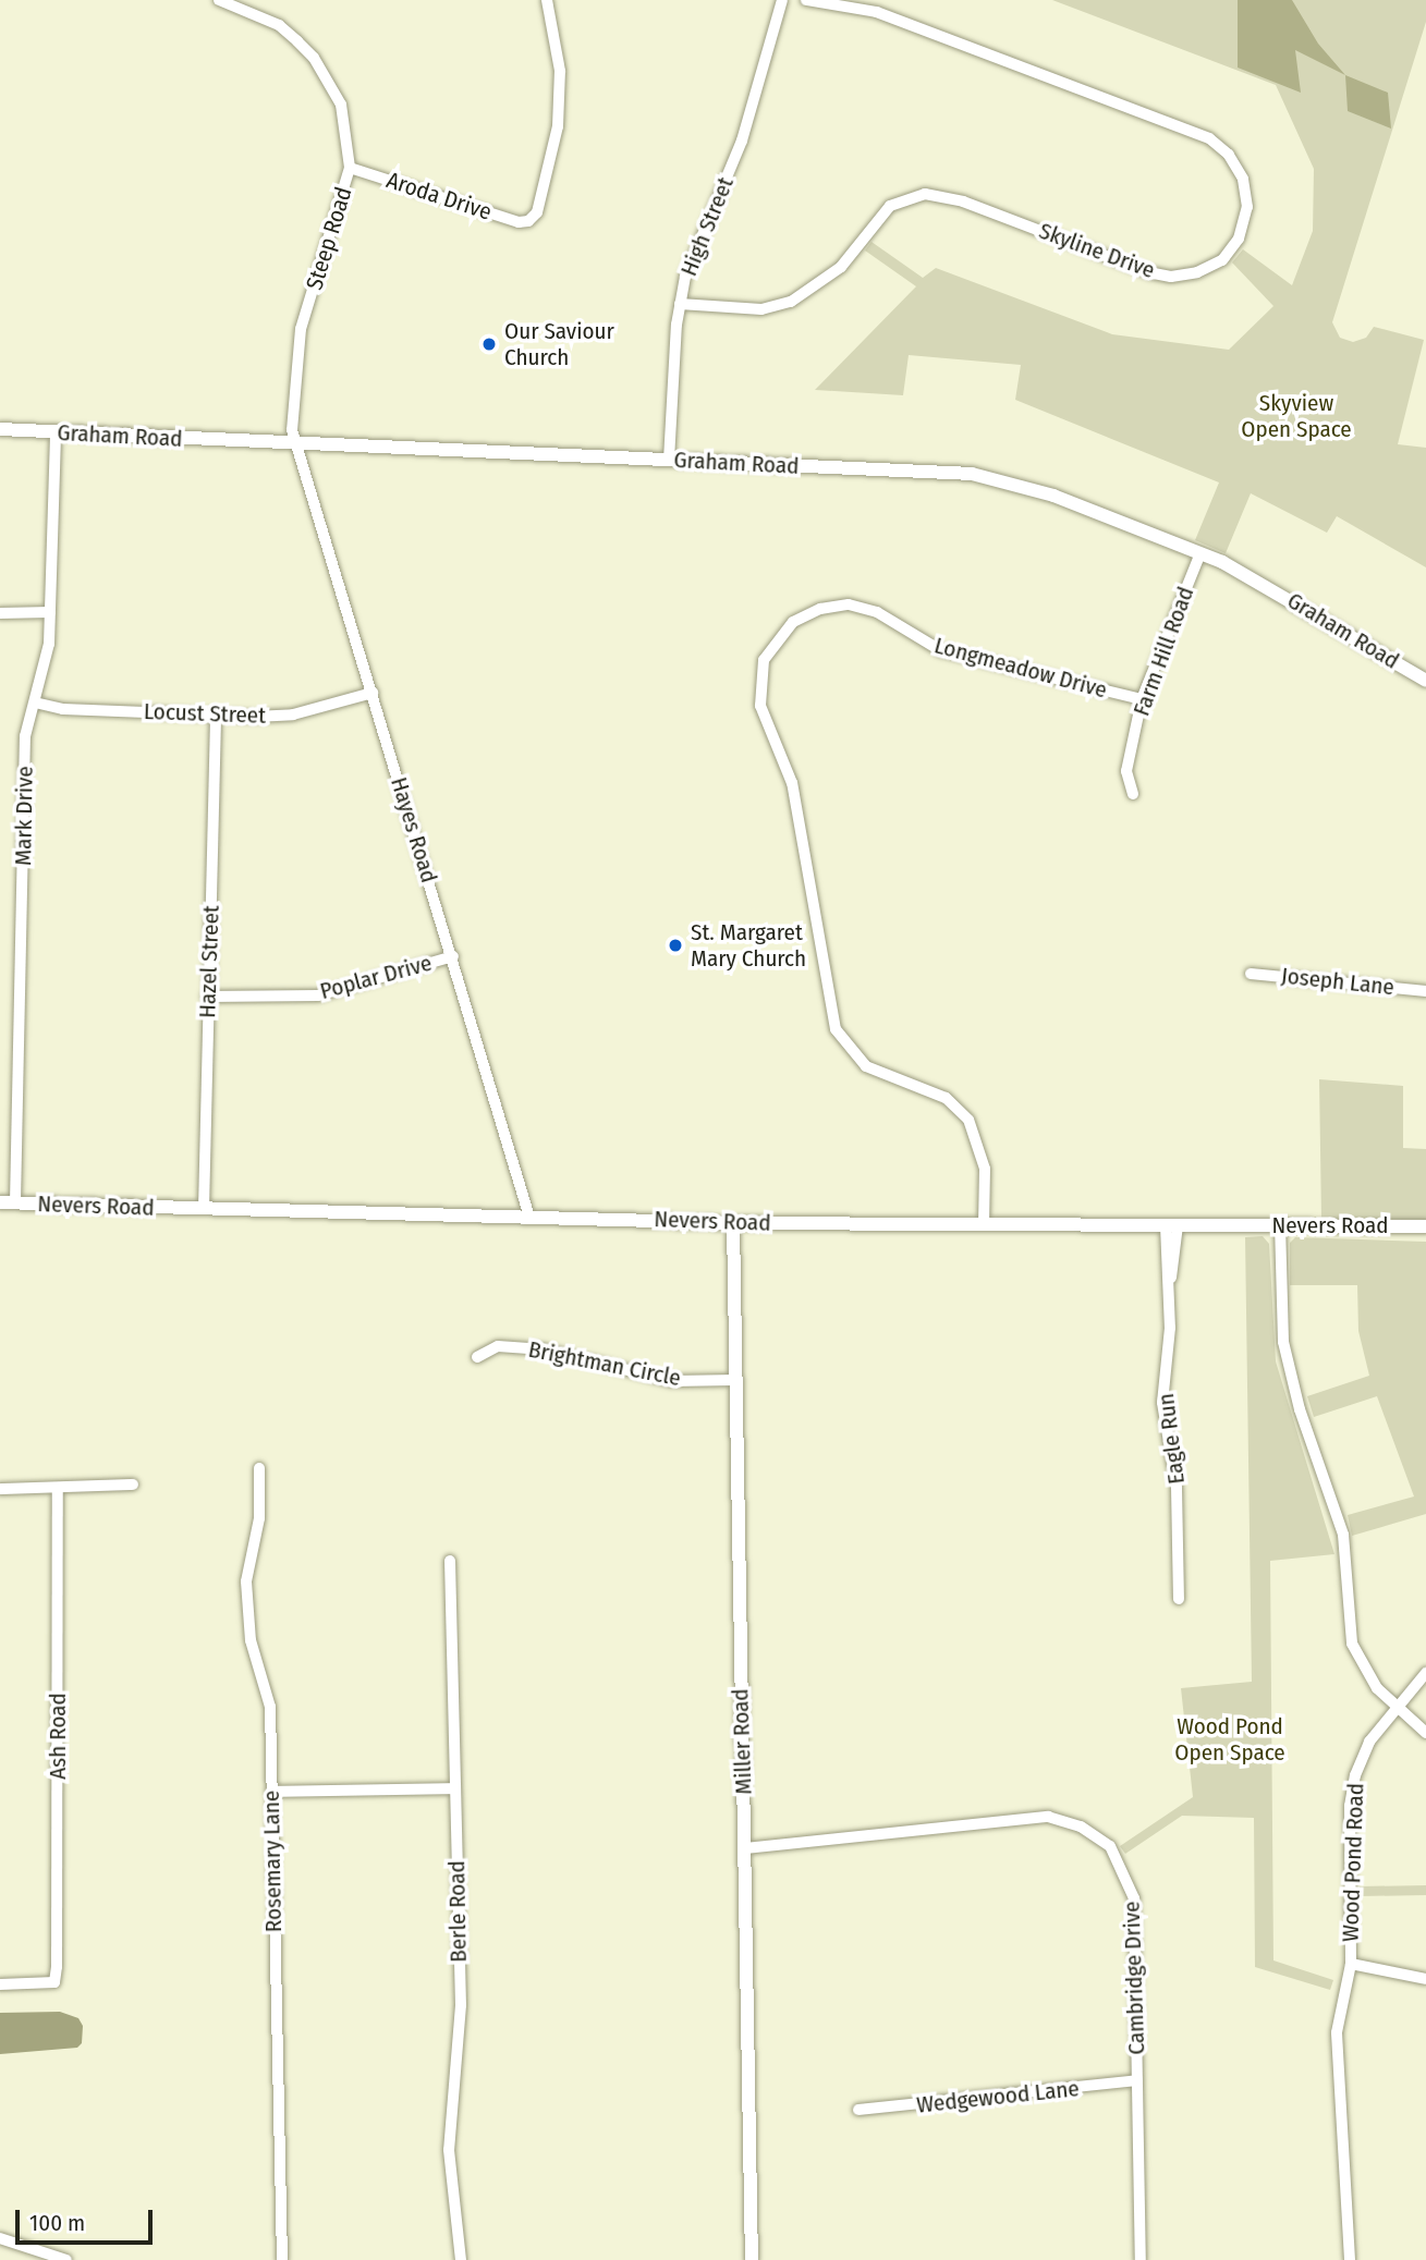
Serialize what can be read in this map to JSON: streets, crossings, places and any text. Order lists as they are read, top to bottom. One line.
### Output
{"streets":{"street":["Aroda Drive","High Street","Steep Road","Skyline Drive","Graham Road","Farm Hill Road","Longmeadow Drive","Locust Street","Mark Drive","Hayes Road","Hazel Street","Poplar Drive","Joseph Lane","Nevers Road","Brightman Circle","Eagle Run","Ash Road","Miller Road","Rosemary Lane","Wood Pond Road","Berle Road","Cambridge Drive","Wedgewood Lane"]},"crossings":[["Aroda Drive","Steep Road"],["High Street","Skyline Drive"],["High Street","Graham Road"],["Steep Road","Graham Road"],["Steep Road","Hayes Road"],["Graham Road","Farm Hill Road"],["Graham Road","Mark Drive"],["Graham Road","Hayes Road"],["Farm Hill Road","Longmeadow Drive"],["Longmeadow Drive","Nevers Road"],["Locust Street","Mark Drive"],["Locust Street","Hayes Road"],["Locust Street","Hazel Street"],["Mark Drive","Nevers Road"],["Hayes Road","Poplar Drive"],["Hayes Road","Nevers Road"],["Hazel Street","Poplar Drive"],["Hazel Street","Nevers Road"],["Nevers Road","Eagle Run"],["Nevers Road","Miller Road"],["Brightman Circle","Miller Road"],["Miller Road","Cambridge Drive"],["Cambridge Drive","Wedgewood Lane"]],"parks":["Skyview Open Space","Wood Pond Open Space"],"places":["Our Saviour Church","St. Margaret Mary Church"],"scale_bar":"100 m"}
